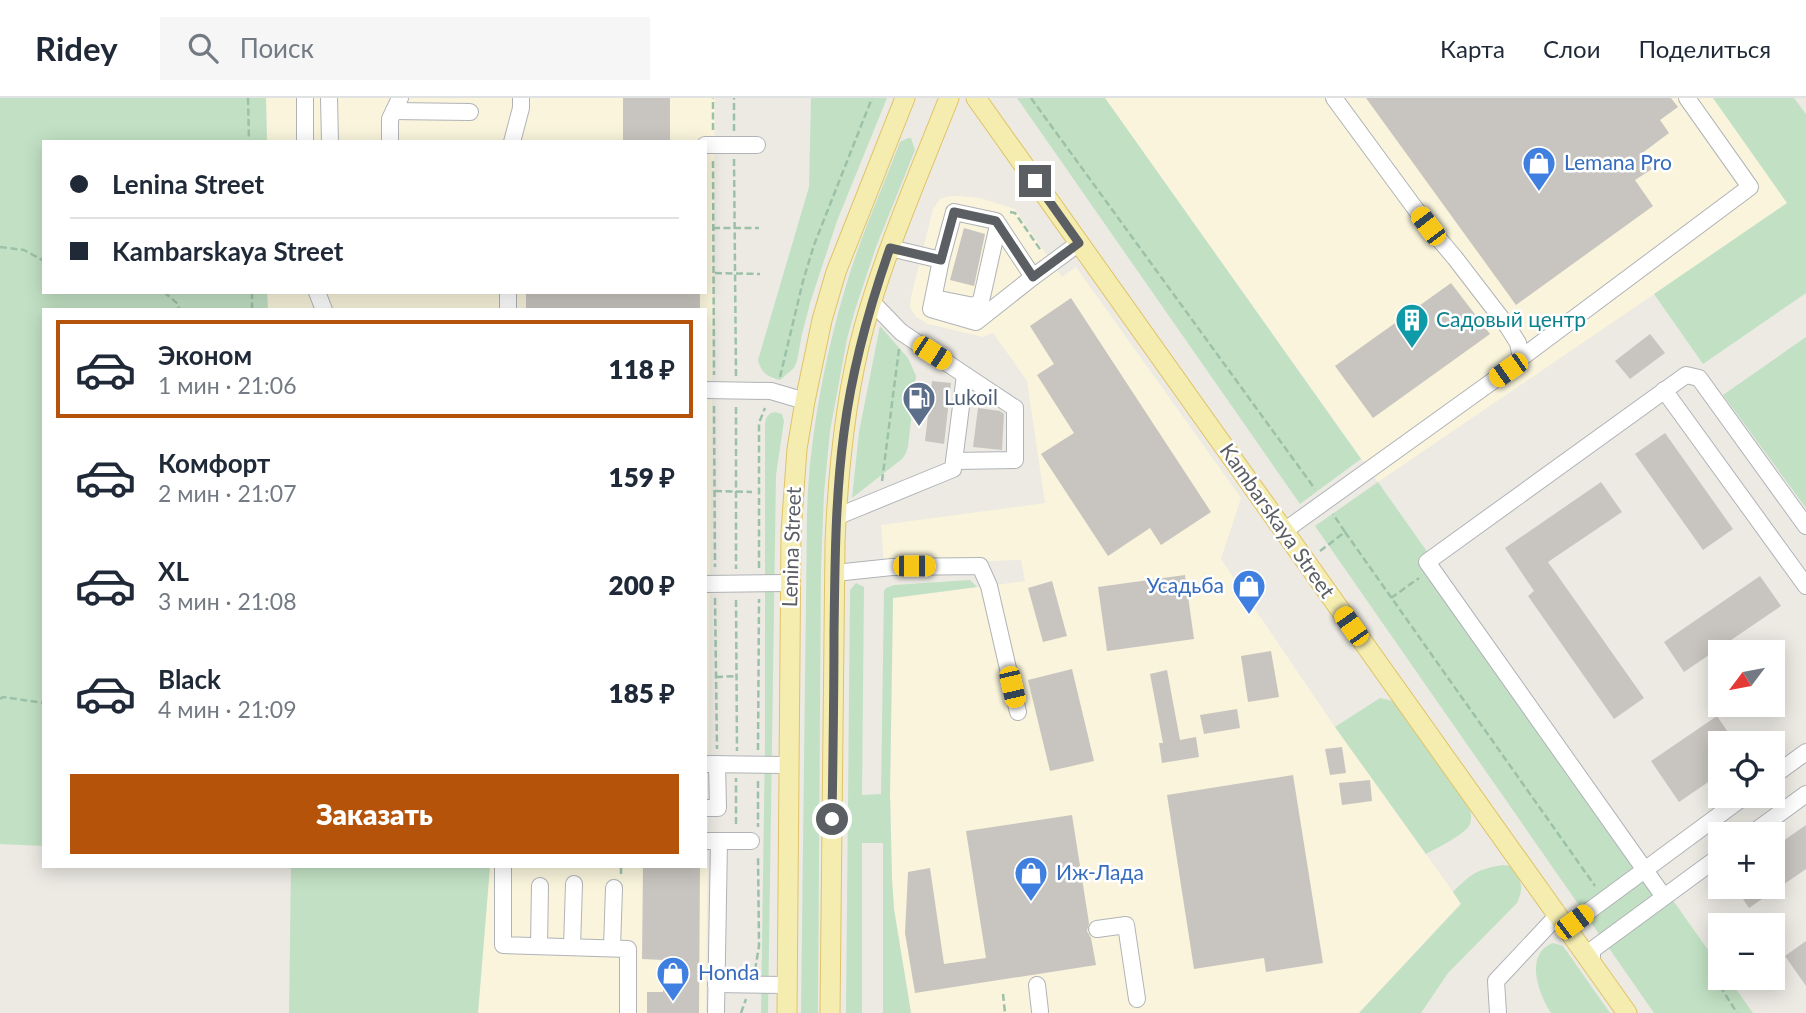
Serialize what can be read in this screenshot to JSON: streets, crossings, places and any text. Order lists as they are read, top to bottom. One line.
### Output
{"streets":{"main road":["Kambarskaya Street","Lenina Street"]},"places":{"shop":["Lemana Pro","Усадьба","Иж-Лада","Honda"],"building":["Садовый центр"],"fuel station":["Lukoil"]},"north":"bottom left","page":{"header":"Ridey","search":"Поиск","nav":["Карта","Слои","Поделиться"],"banner":["Lenina Street","Kambarskaya Street"],"list":[{"name":"Эконом","note":"1 мин · 21:06","value":"118 ₽"},{"name":"Комфорт","note":"2 мин · 21:07","value":"159 ₽"},{"name":"XL","note":"3 мин · 21:08","value":"200 ₽"},{"name":"Black","note":"4 мин · 21:09","value":"185 ₽"}],"map_buttons":["+","−"],"buttons":"Заказать"}}
